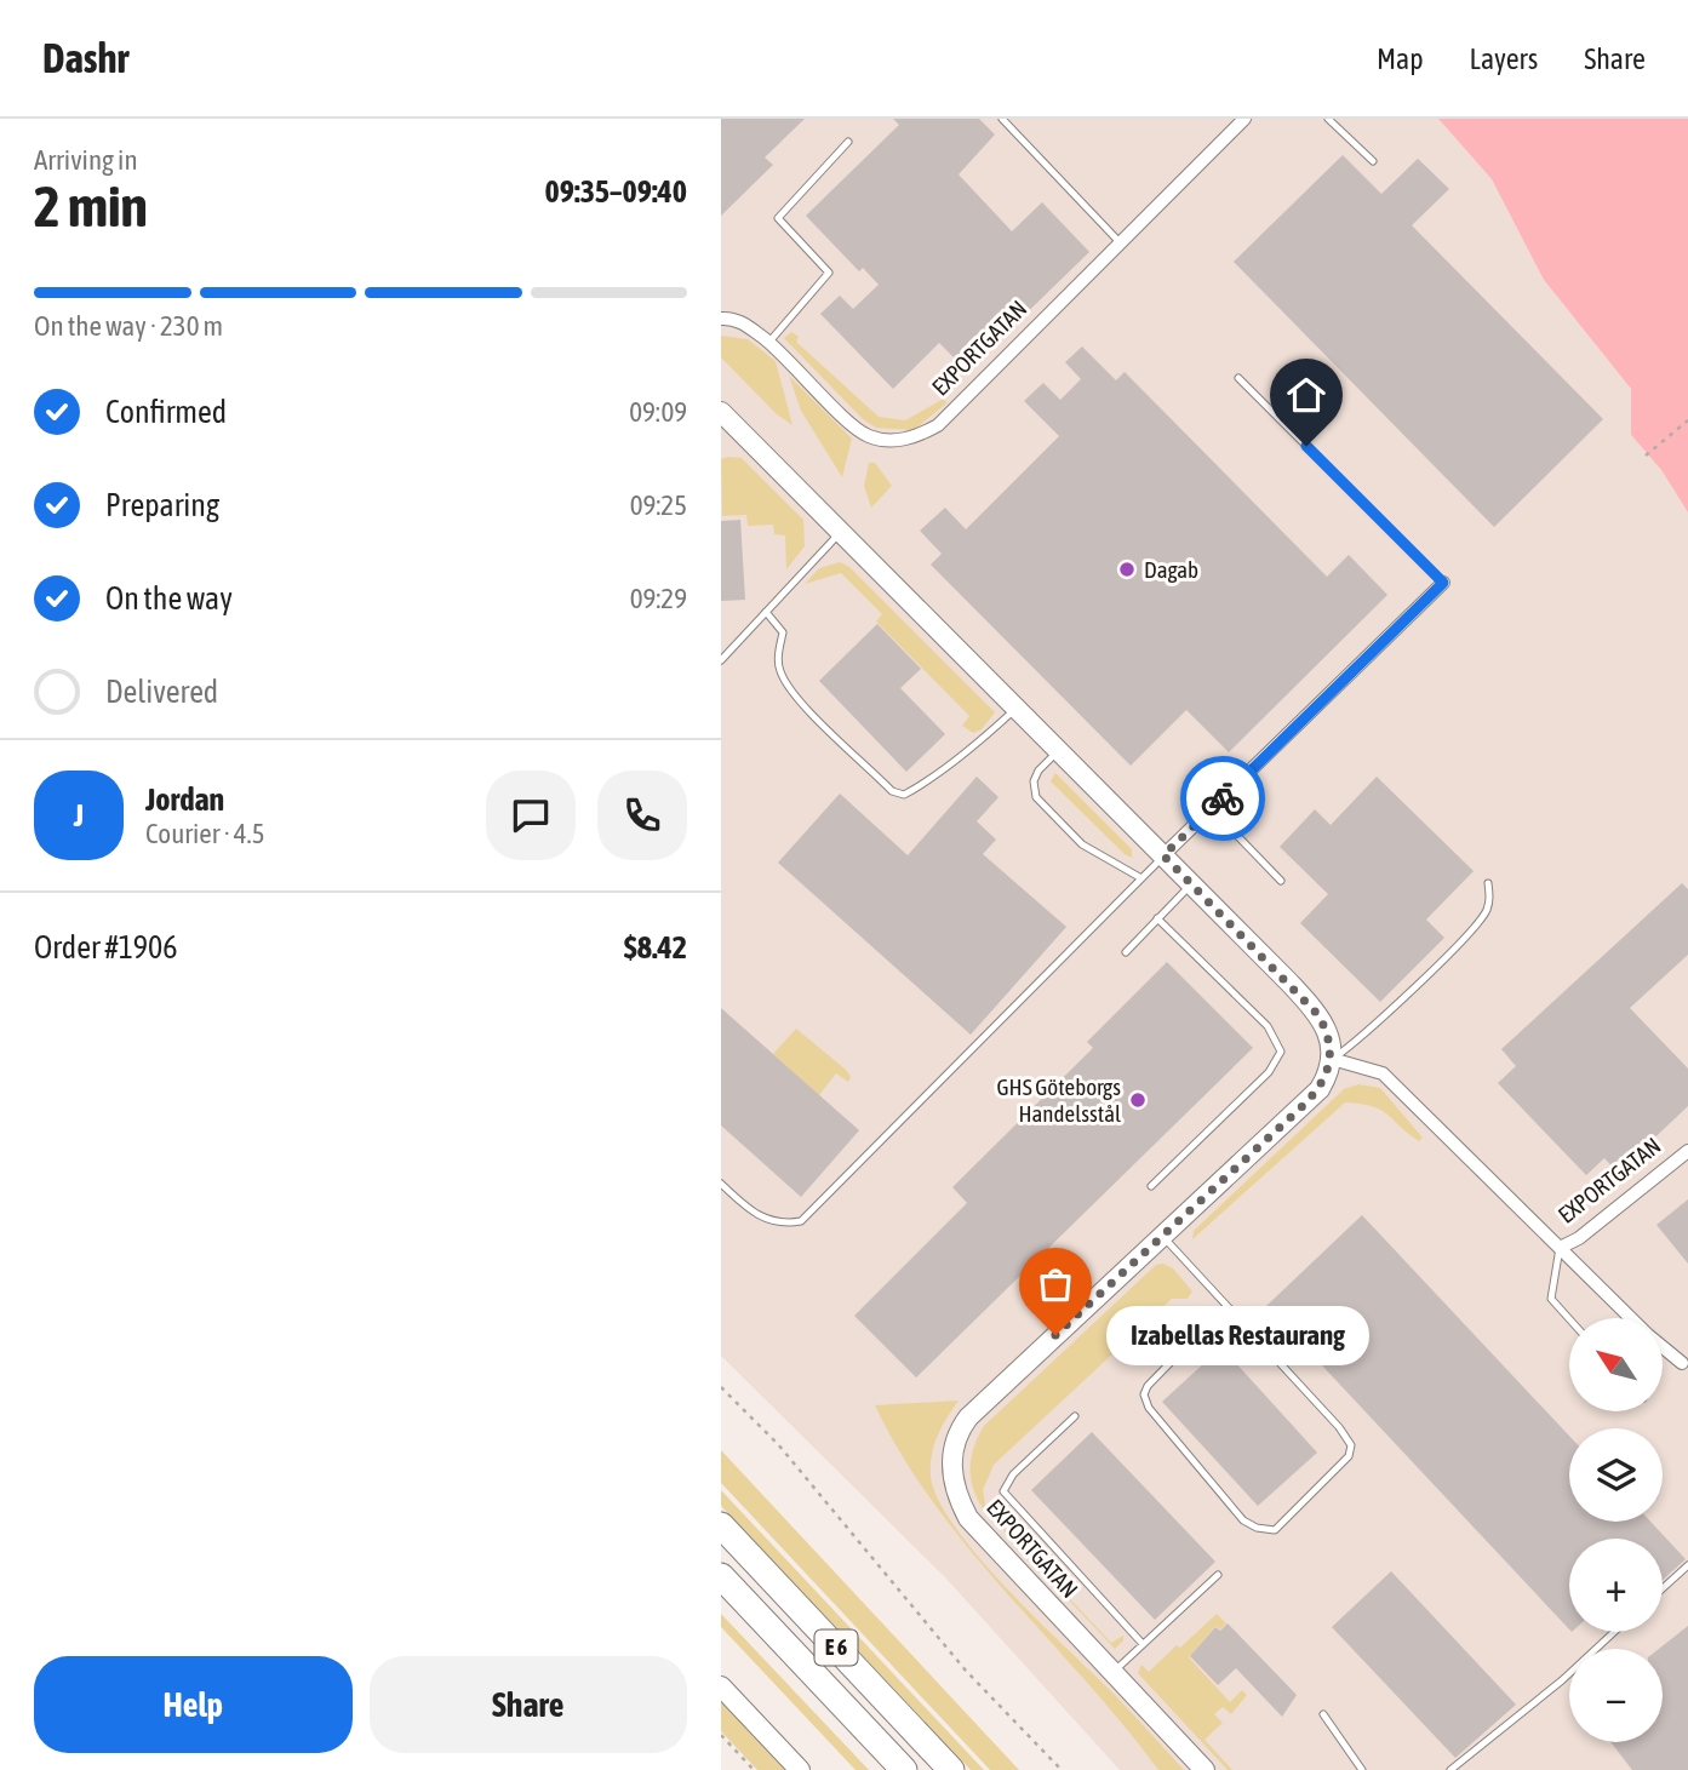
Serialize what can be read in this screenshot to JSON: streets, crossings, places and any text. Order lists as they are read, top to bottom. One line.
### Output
{"streets":{"highway":["E 6"],"street":["EXPORTGATAN"]},"places":["Dagab","GHS Göteborgs Handelsstål","Izabellas Restaurang"],"north":"top left","page":{"header":"Dashr","nav":["Map","Layers","Share"],"heading":["2 min","Arriving in","09:35–09:40"],"panel":["Jordan","Courier · 4.5","Order #1906","$8.42"],"bar":"On the way · 230 m","list":[["Confirmed","09:09"],["Preparing","09:25"],["On the way","09:29"],"Delivered"],"round":"J","bubble":"Izabellas Restaurang","map_buttons":["+","−"],"buttons":["Help","Share"]}}
